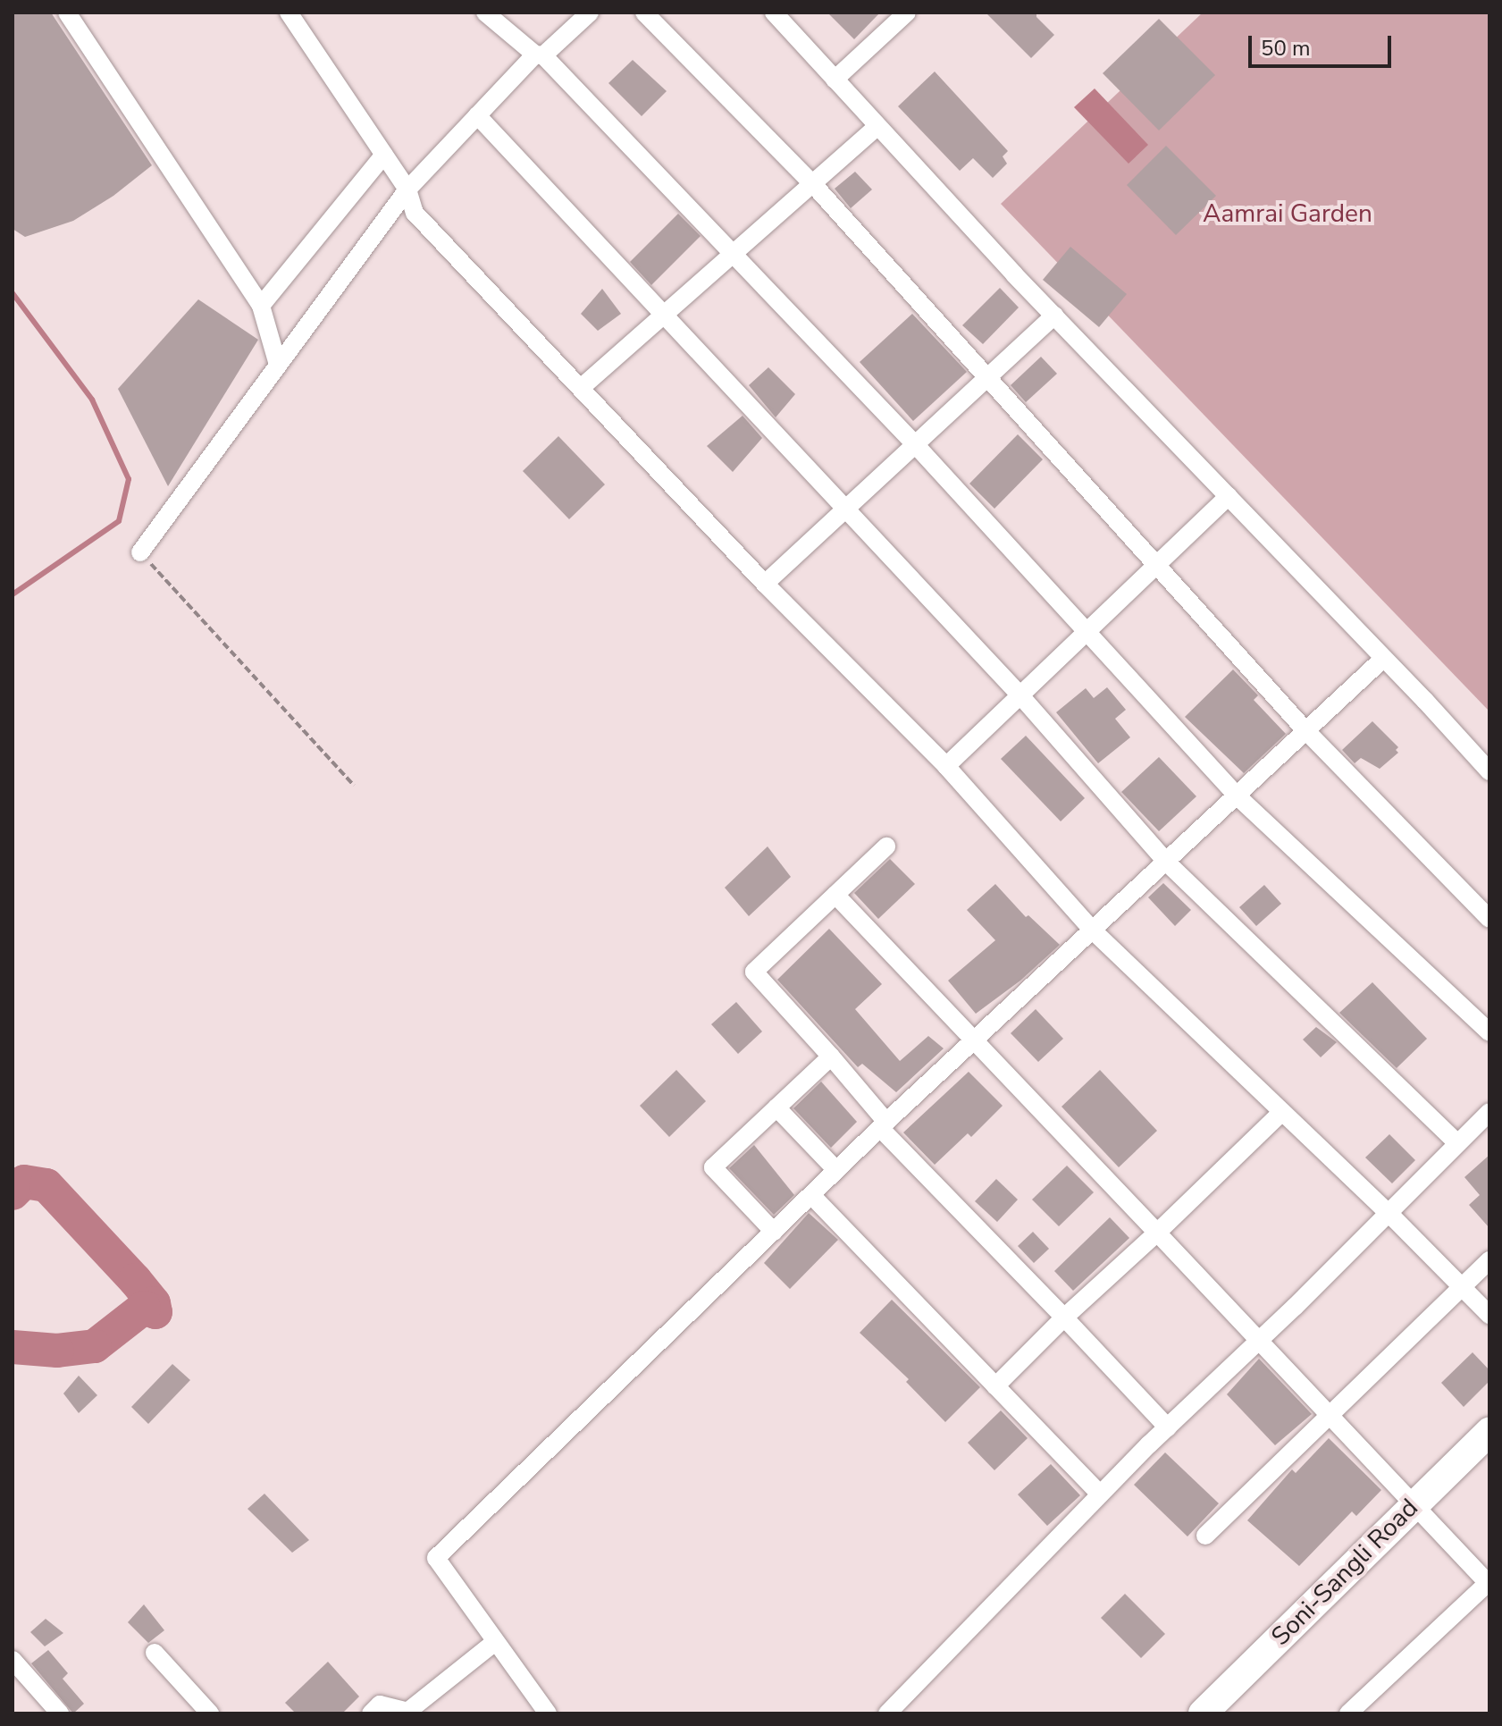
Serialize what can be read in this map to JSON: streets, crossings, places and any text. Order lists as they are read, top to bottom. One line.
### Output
{"streets":{"main road":["Soni-Sangli Road"]},"parks":["Aamrai Garden"],"scale_bar":"50 m"}
